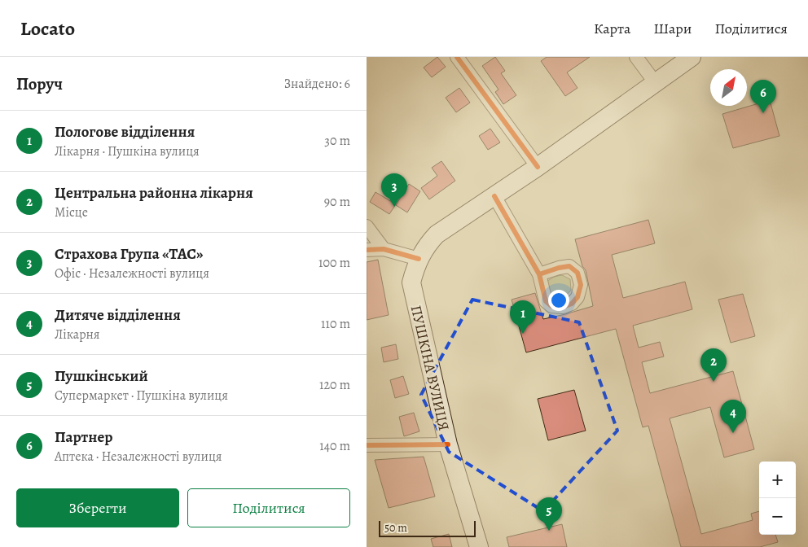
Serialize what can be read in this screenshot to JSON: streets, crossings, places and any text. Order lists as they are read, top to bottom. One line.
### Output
{"streets":{"main road":["ПУШКІНА ВУЛИЦЯ"]},"scale_bar":"50 m","north":"top right","page":{"header":"Locato","nav":["Карта","Шари","Поділитися"],"heading":["Поруч","Знайдено: 6"],"pins":["6","3","1","2","4","5"],"list":[{"mark":"1","name":"Пологове відділення","note":"Лікарня · Пушкіна вулиця","value":"30 m"},{"mark":"2","name":"Центральна районна лікарня","note":"Місце","value":"90 m"},{"mark":"3","name":"Страхова Група «ТАС»","note":"Офіс · Незалежності вулиця","value":"100 m"},{"mark":"4","name":"Дитяче відділення","note":"Лікарня","value":"110 m"},{"mark":"5","name":"Пушкінський","note":"Супермаркет · Пушкіна вулиця","value":"120 m"},{"mark":"6","name":"Партнер","note":"Аптека · Незалежності вулиця","value":"140 m"}],"map_buttons":["+","−"],"buttons":["Зберегти","Поділитися"],"scale":"50 m"}}
